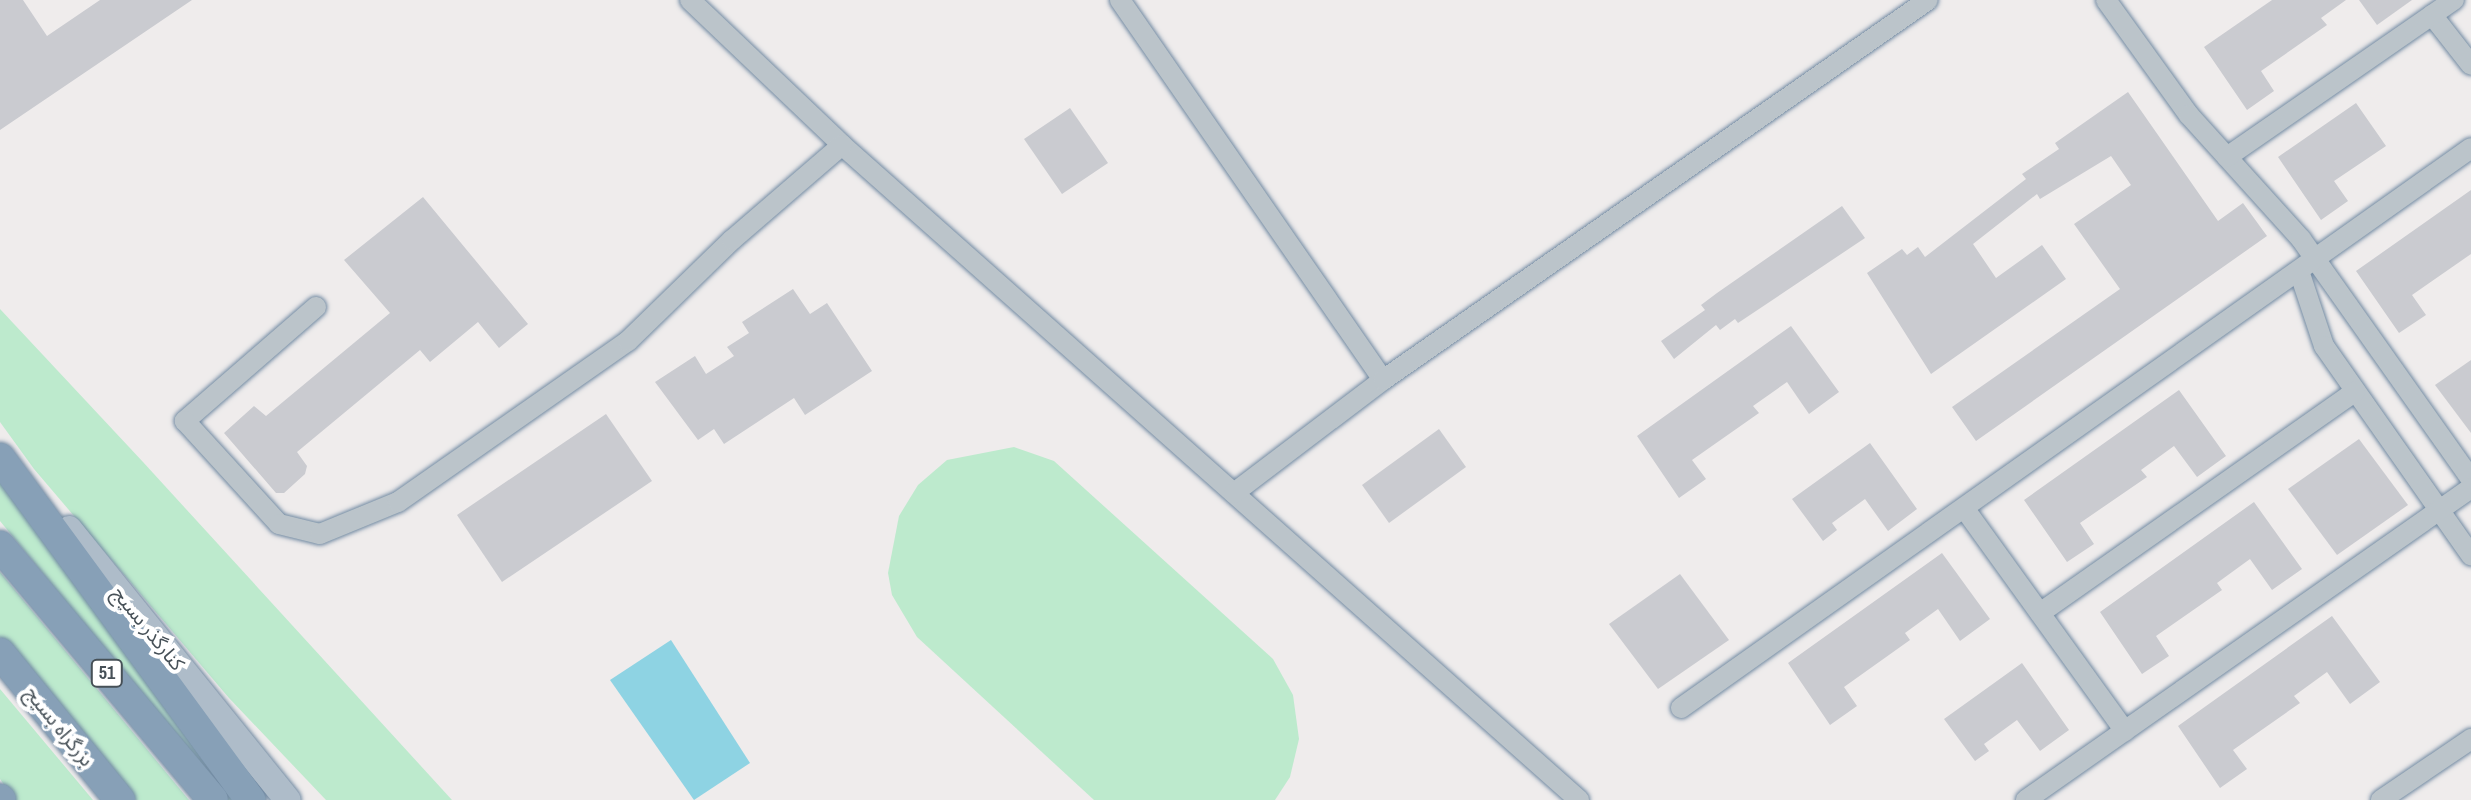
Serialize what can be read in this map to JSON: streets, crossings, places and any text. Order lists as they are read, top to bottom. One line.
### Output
{"streets":{"highway":["51","بزرگراه بسیج"],"main road":["کنارگذر بسیج"]}}
